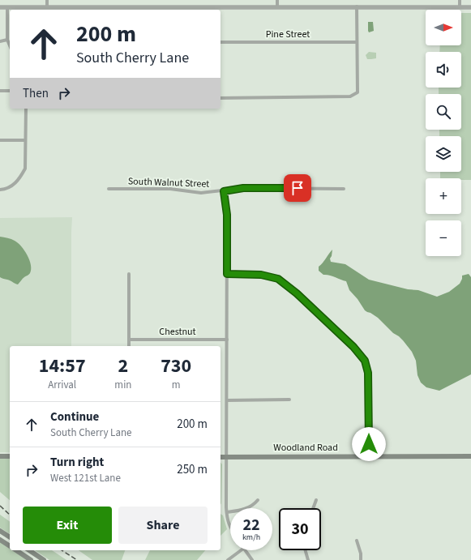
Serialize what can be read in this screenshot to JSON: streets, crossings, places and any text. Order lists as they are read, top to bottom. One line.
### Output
{"streets":{"main road":["Woodland Road"],"street":["Pine Street","South Walnut Street","Chestnut"]},"north":"right","page":{"map_buttons":["+","−"],"turn":["200 m","South Cherry Lane"],"then":"Then","eta":["14:57","Arrival","2","min","730","m"],"list":[{"name":"Continue","note":"South Cherry Lane","value":"200 m"},{"name":"Turn right","note":"West 121st Lane","value":"250 m"}],"buttons":["Exit","Share"],"speed":"22 km/h","limit":"30"}}
